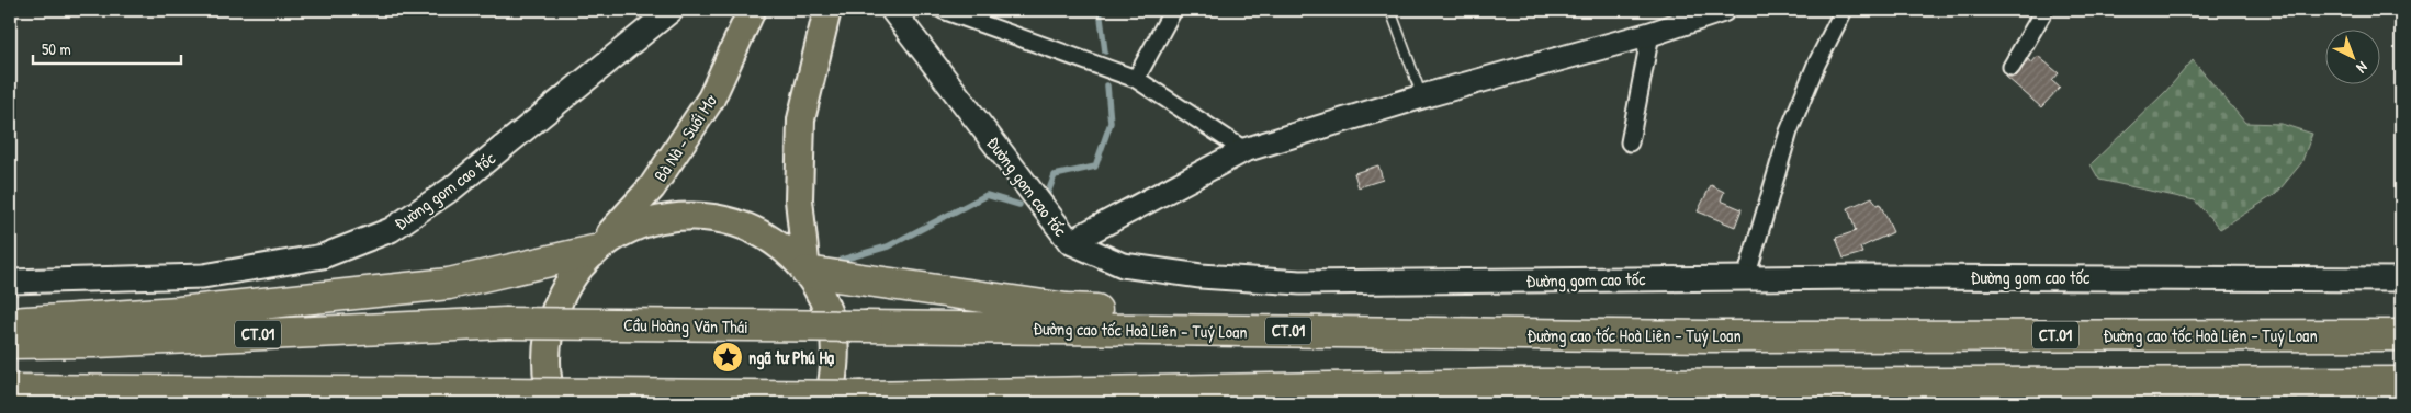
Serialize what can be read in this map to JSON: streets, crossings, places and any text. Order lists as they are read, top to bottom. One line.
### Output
{"streets":{"highway":["Cầu Hoàng Văn Thái","Đường cao tốc Hoà Liên - Tuý Loan","CT.01"],"main road":["Bà Nà - Suối Mơ","Đường gom cao tốc"]},"crossings":[["Cầu Hoàng Văn Thái","Đường cao tốc Hoà Liên - Tuý Loan"]],"places":{"place":["ngã tư Phú Hạ"]},"scale_bar":"50 m","north":"bottom right"}
